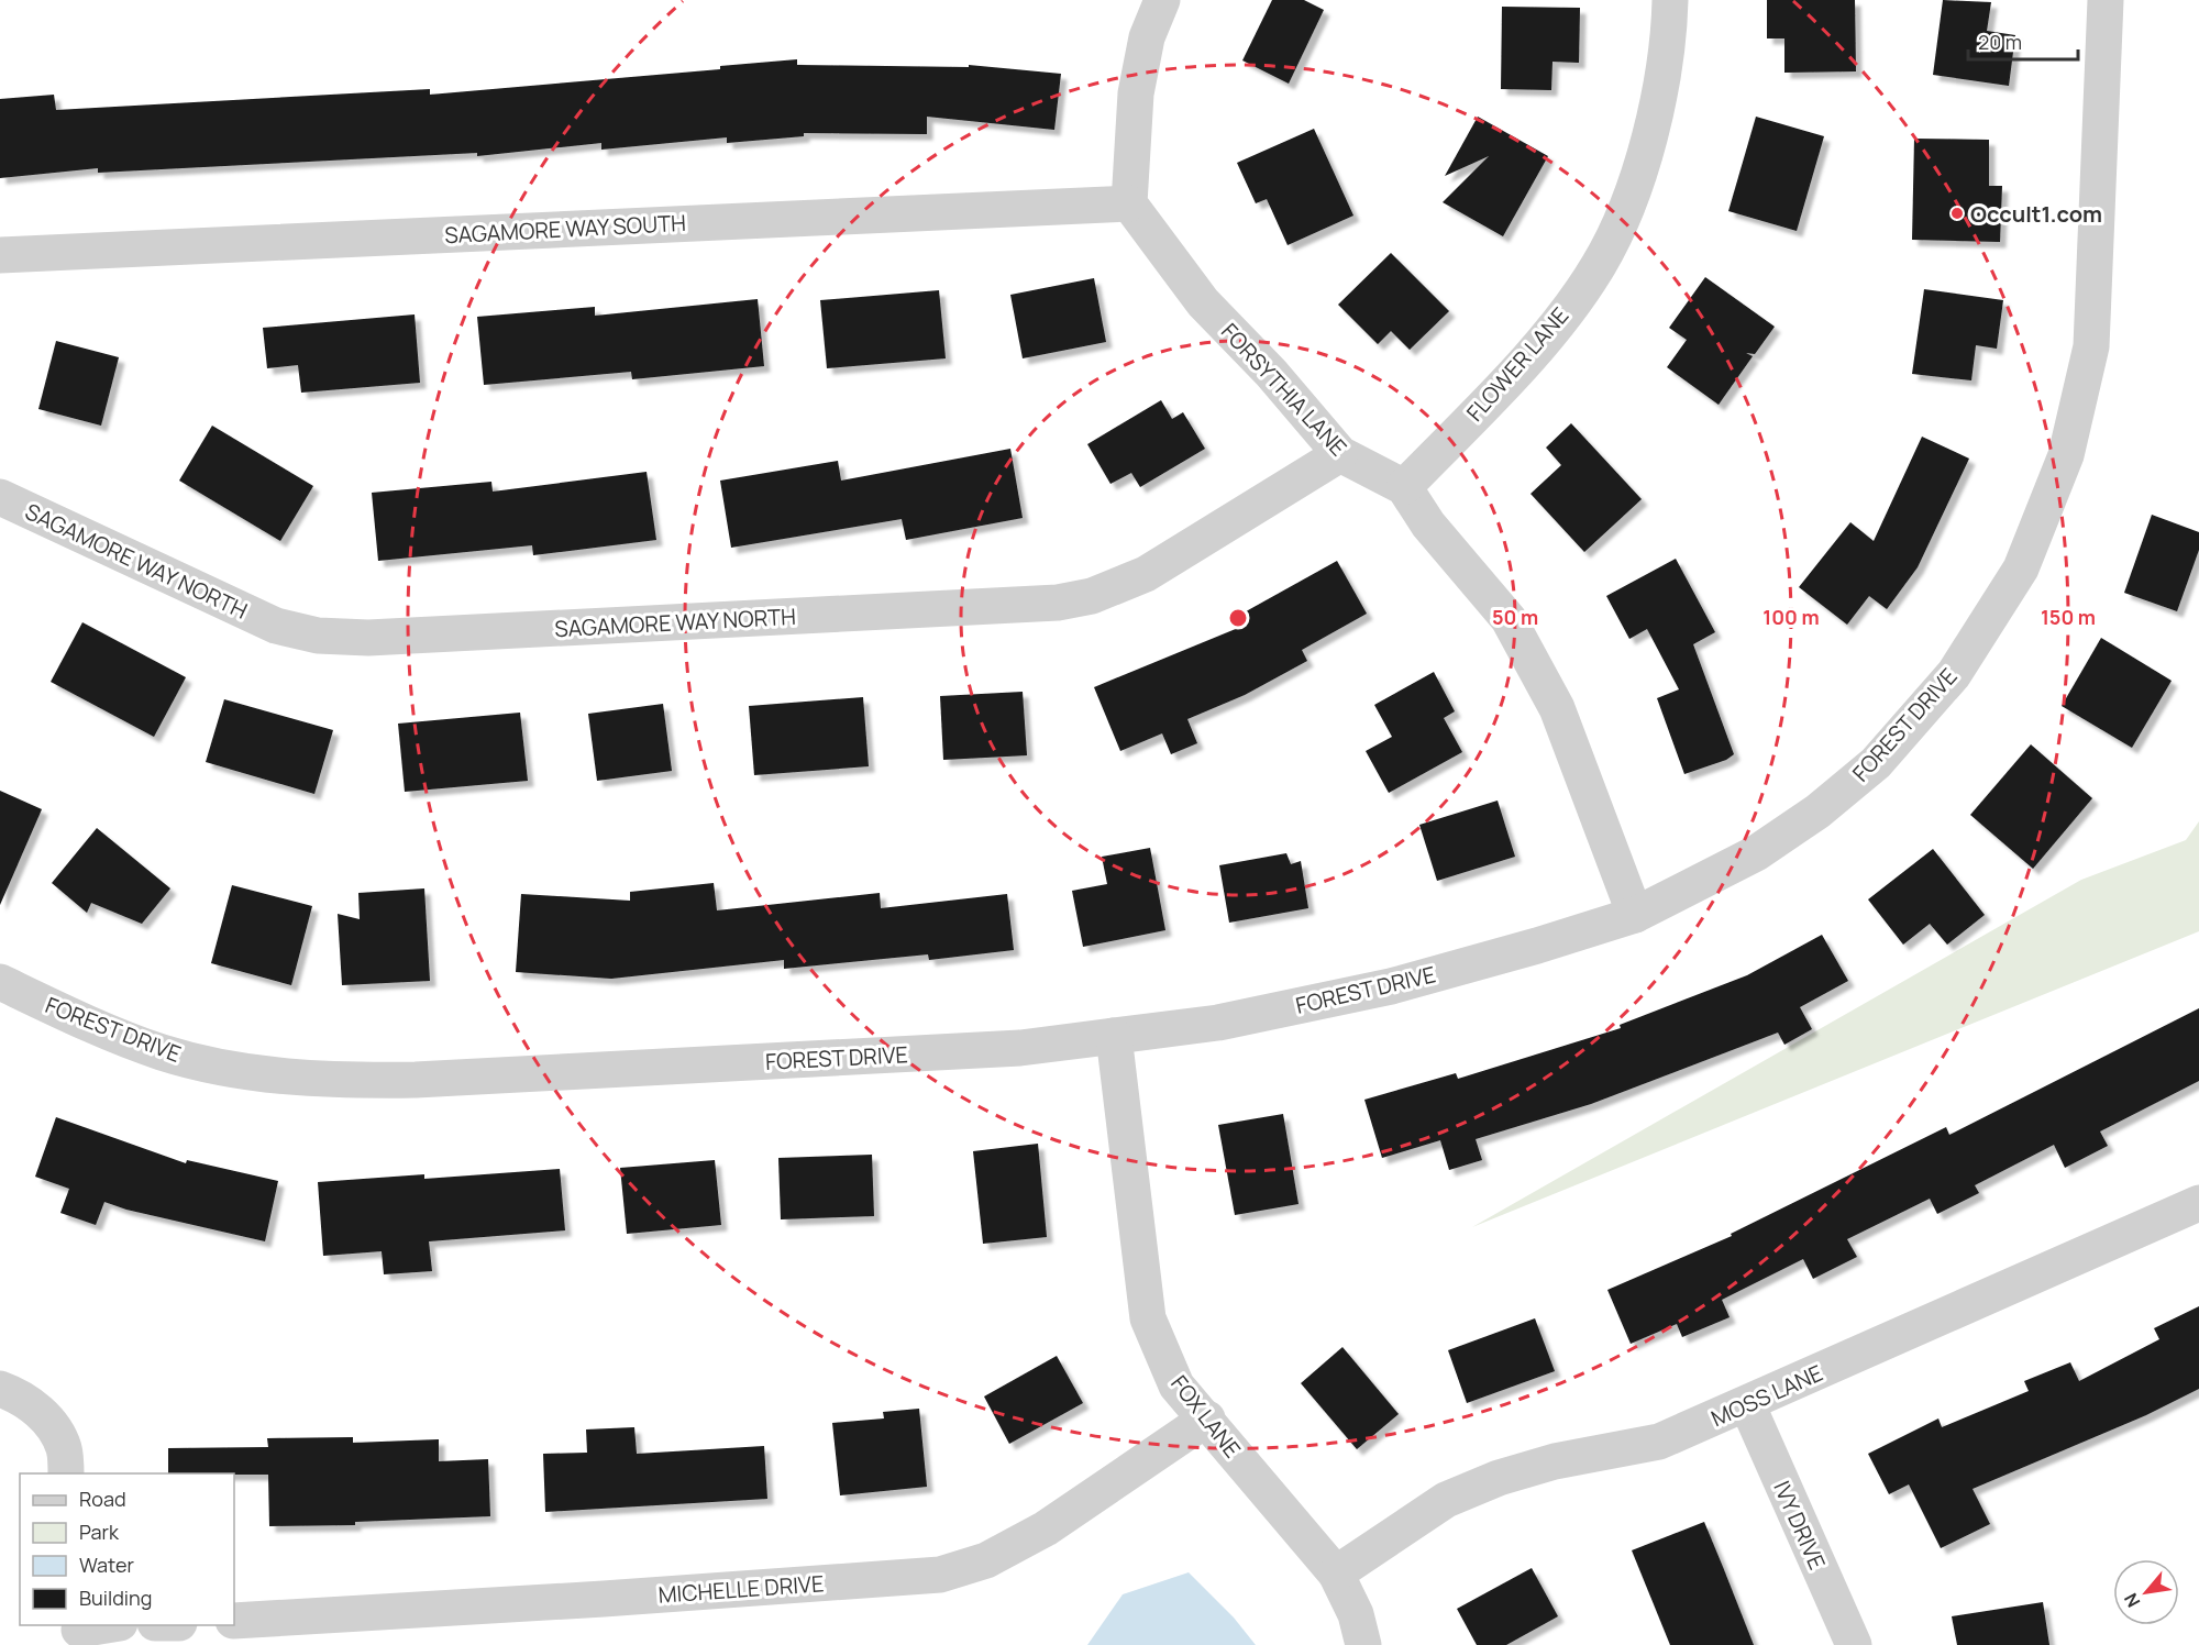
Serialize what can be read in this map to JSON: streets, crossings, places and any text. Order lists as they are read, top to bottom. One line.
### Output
{"streets":{"street":["SAGAMORE WAY SOUTH","FLOWER LANE","FORSYTHIA LANE","SAGAMORE WAY NORTH","FOREST DRIVE","MOSS LANE","FOX LANE","IVY DRIVE","MICHELLE DRIVE"]},"crossings":[["SAGAMORE WAY SOUTH","FORSYTHIA LANE"],["FLOWER LANE","FORSYTHIA LANE"],["FORSYTHIA LANE","SAGAMORE WAY NORTH"],["FORSYTHIA LANE","FOREST DRIVE"],["FOREST DRIVE","FOX LANE"],["MOSS LANE","FOX LANE"],["MOSS LANE","IVY DRIVE"],["FOX LANE","MICHELLE DRIVE"]],"places":["Occult1.com"],"legend":["Road","Park","Water","Building"],"scale_bar":"20 m","north":"bottom left","rings":["50 m","100 m","150 m"]}
